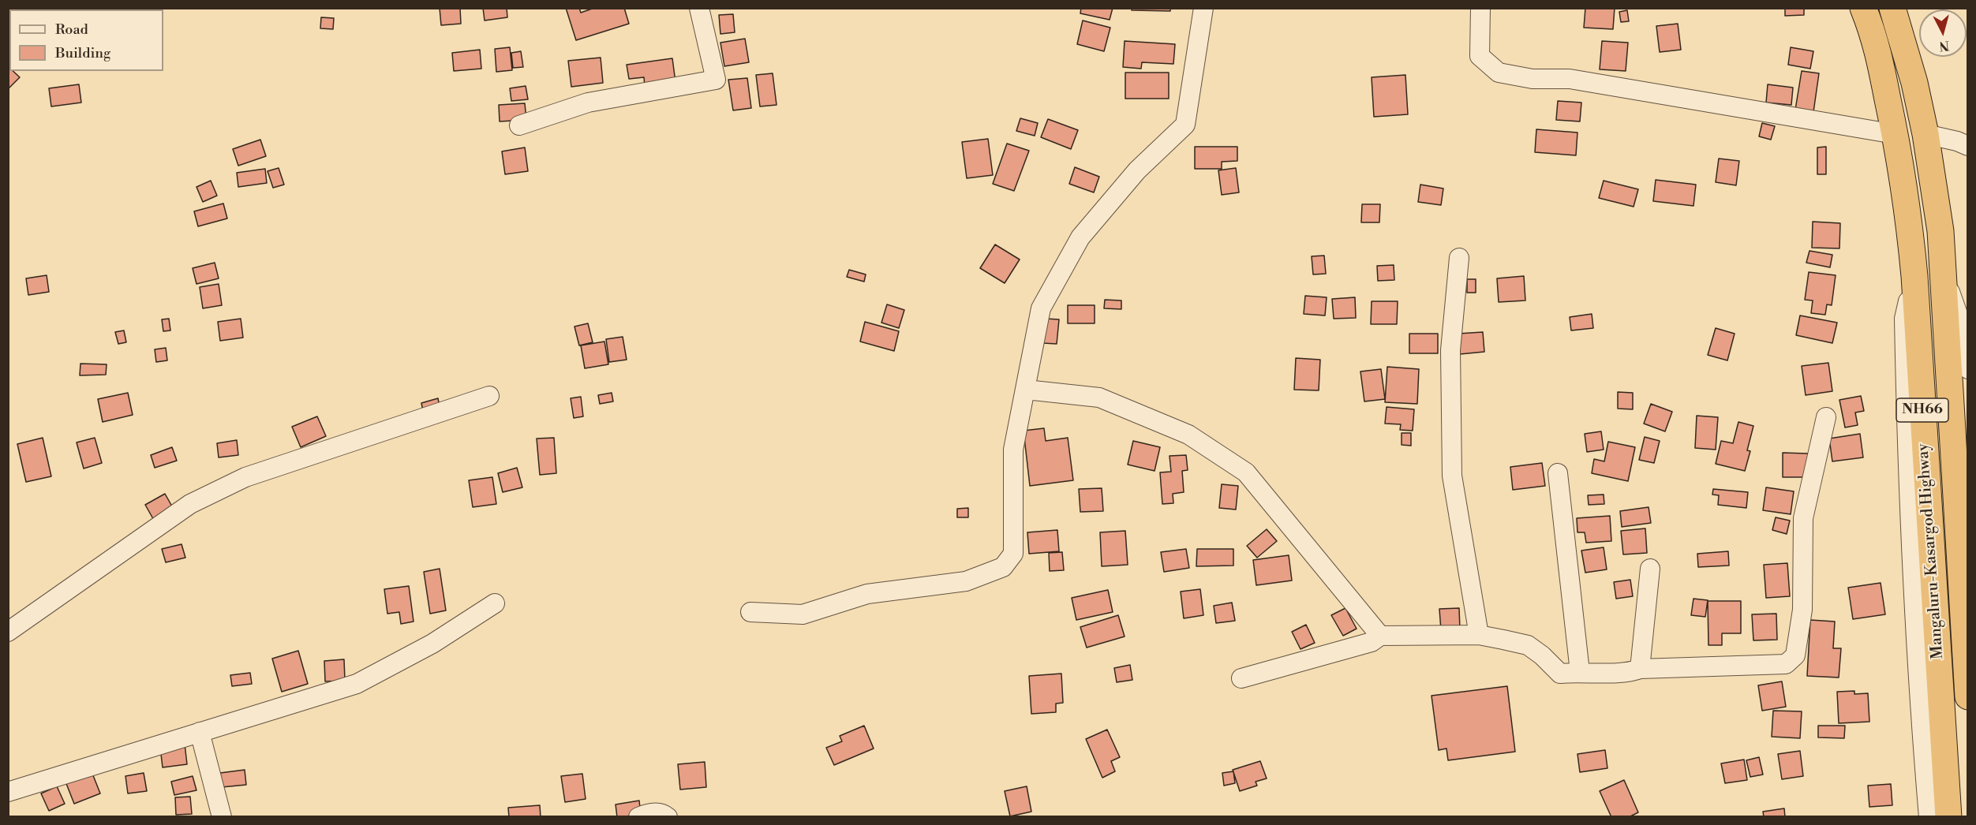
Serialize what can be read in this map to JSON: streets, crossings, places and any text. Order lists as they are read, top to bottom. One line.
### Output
{"streets":{"highway":["NH66","Mangaluru-Kasargod Highway"]},"legend":["Road","Building"],"north":"bottom"}
